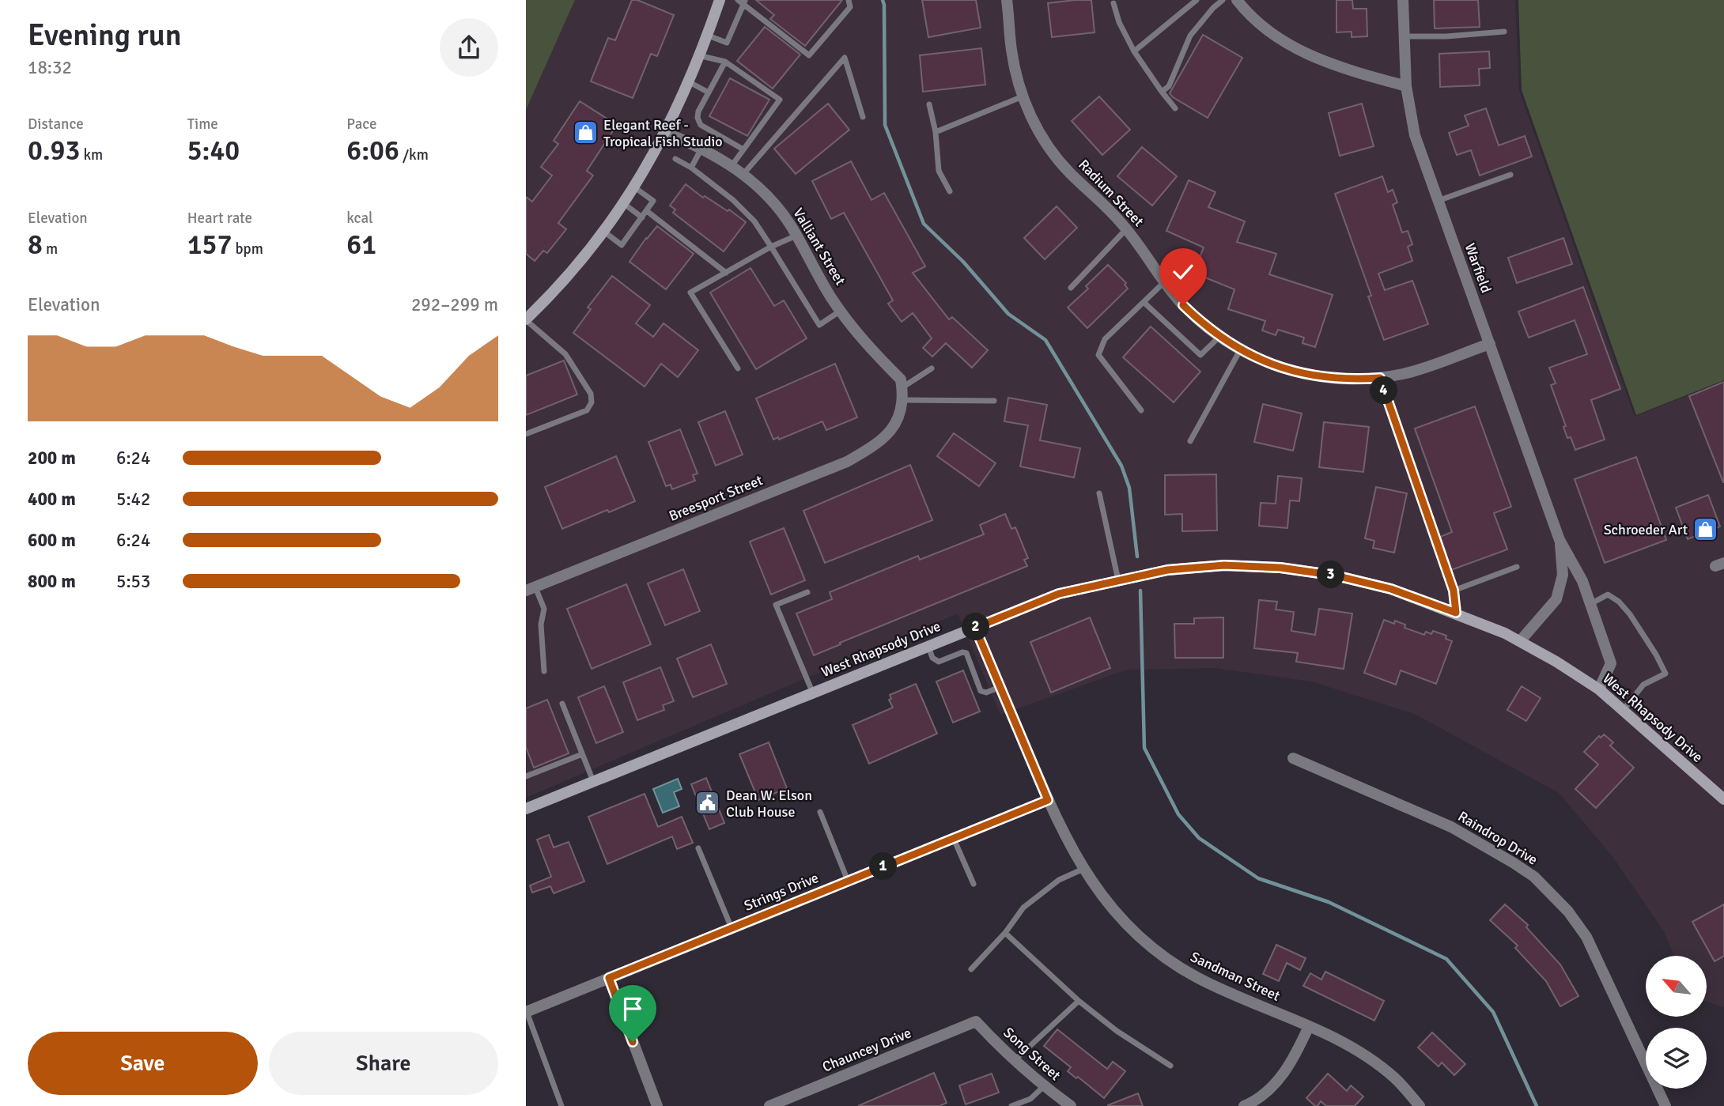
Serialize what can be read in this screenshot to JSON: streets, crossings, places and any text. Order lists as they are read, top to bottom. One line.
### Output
{"streets":{"street":["Radium Street","Valliant Street","Warfield","Breesport Street","West Rhapsody Drive","Raindrop Drive","Strings Drive","Sandman Street","Chauncey Drive","Song Street"]},"crossings":[["Radium Street","Warfield"],["Valliant Street","Breesport Street"],["Warfield","West Rhapsody Drive"],["West Rhapsody Drive","Sandman Street"],["Strings Drive","Sandman Street"],["Chauncey Drive","Song Street"]],"places":{"shop":["Elegant Reef - Tropical Fish Studio","Schroeder Art"],"public building":["Dean W. Elson Club House"]},"north":"top left","page":{"heading":["Evening run","18:32"],"stats":[["Distance","0.93 km"],["Time","5:40"],["Pace","6:06 /km"],["Elevation","8 m"],["Heart rate","157 bpm"],["kcal","61"]],"chart":["Elevation","292–299 m"],"pins":["4","3","2","1"],"list":[{"name":"200 m","note":"6:24"},{"name":"400 m","note":"5:42"},{"name":"600 m","note":"6:24"},{"name":"800 m","note":"5:53"}],"buttons":["Save","Share"]}}
